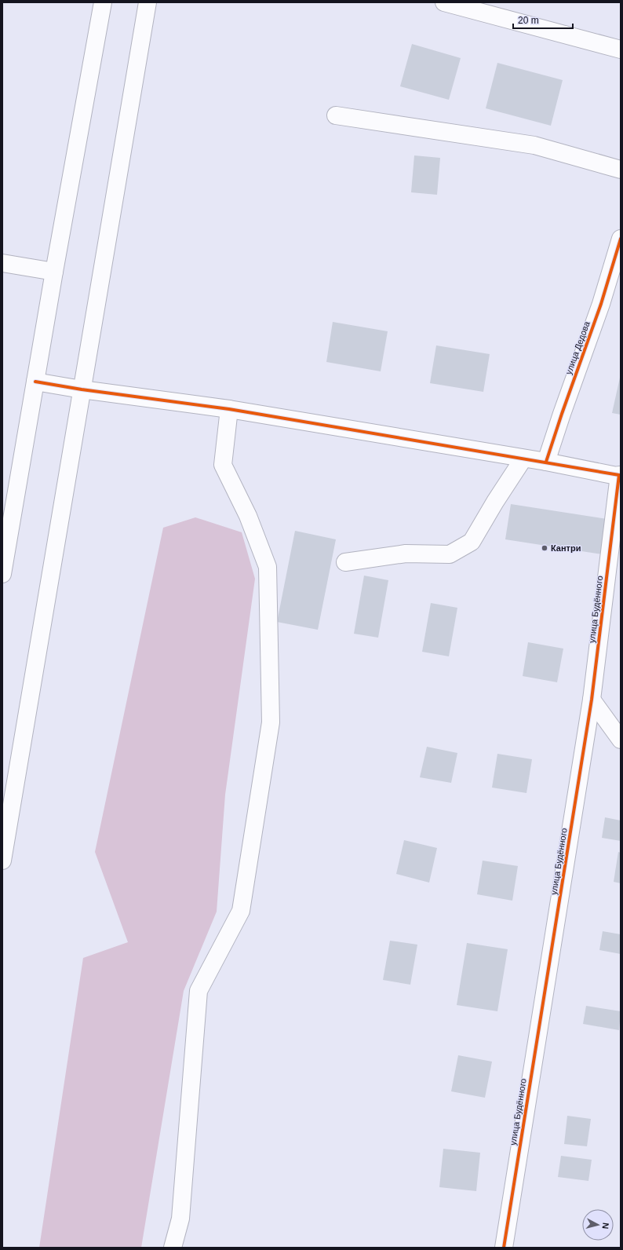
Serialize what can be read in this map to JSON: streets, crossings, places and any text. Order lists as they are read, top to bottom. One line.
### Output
{"streets":{"main road":["улица Дедова","улица Будённого"]},"places":["Кантри"],"scale_bar":"20 m","north":"right"}
